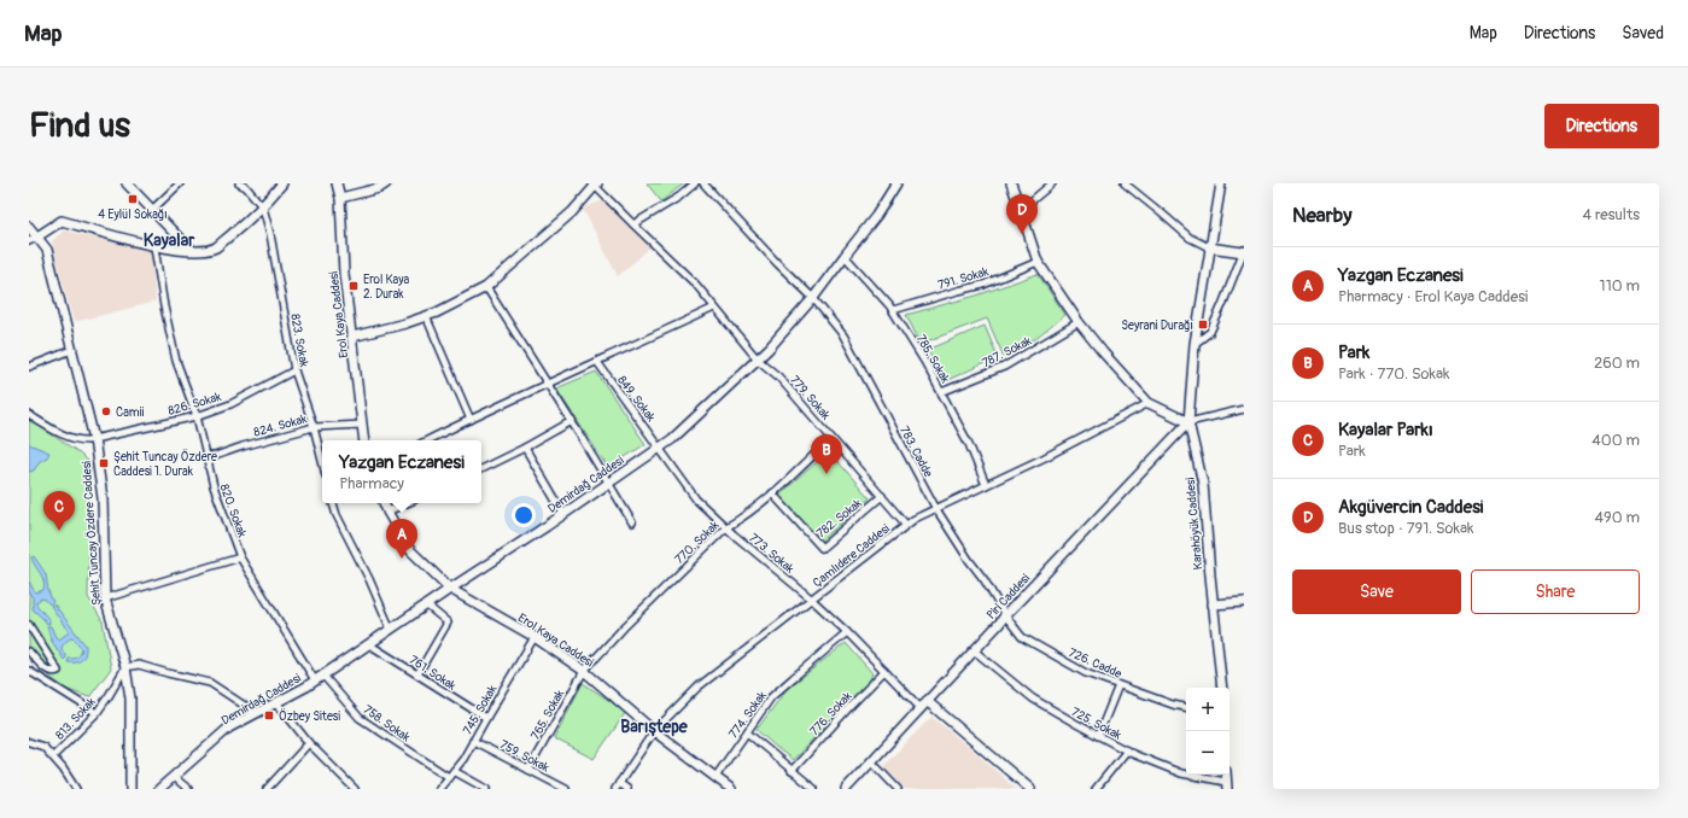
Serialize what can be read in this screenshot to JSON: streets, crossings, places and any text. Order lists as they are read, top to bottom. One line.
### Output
{"streets":{"street":["791. Sokak","Erol Kaya Caddesi","823. Sokak","787. Sokak","785. Sokak","779. Sokak","849. Sokak","826. Sokak","824. Sokak","783. Cadde","Demirdağ Caddesi","820. Sokak","782. Sokak","Karahöyük Caddesi","Şehit Tuncay Özdere Caddesi","770. Sokak","773. Sokak","Çamlıdere Caddesi","Piri Caddesi","726. Cadde","761. Sokak","745. Sokak","776. Sokak","765. Sokak","774. Sokak","813. Sokak","758. Sokak","725. Sokak","759. Sokak"]},"crossings":[["791. Sokak","785. Sokak"],["Erol Kaya Caddesi","824. Sokak"],["Erol Kaya Caddesi","Demirdağ Caddesi"],["Erol Kaya Caddesi","770. Sokak"],["Erol Kaya Caddesi","Çamlıdere Caddesi"],["Erol Kaya Caddesi","745. Sokak"],["Erol Kaya Caddesi","765. Sokak"],["Erol Kaya Caddesi","774. Sokak"],["823. Sokak","826. Sokak"],["823. Sokak","824. Sokak"],["787. Sokak","785. Sokak"],["785. Sokak","Demirdağ Caddesi"],["785. Sokak","Çamlıdere Caddesi"],["779. Sokak","Demirdağ Caddesi"],["779. Sokak","782. Sokak"],["779. Sokak","770. Sokak"],["779. Sokak","Çamlıdere Caddesi"],["849. Sokak","Demirdağ Caddesi"],["849. Sokak","773. Sokak"],["826. Sokak","820. Sokak"],["826. Sokak","Şehit Tuncay Özdere Caddesi"],["824. Sokak","820. Sokak"],["783. Cadde","Demirdağ Caddesi"],["783. Cadde","Çamlıdere Caddesi"],["783. Cadde","Piri Caddesi"],["783. Cadde","726. Cadde"],["Demirdağ Caddesi","820. Sokak"],["Demirdağ Caddesi","773. Sokak"],["Demirdağ Caddesi","761. Sokak"],["Demirdağ Caddesi","758. Sokak"],["782. Sokak","770. Sokak"],["Karahöyük Caddesi","Piri Caddesi"],["Şehit Tuncay Özdere Caddesi","813. Sokak"],["770. Sokak","773. Sokak"],["770. Sokak","765. Sokak"],["773. Sokak","Çamlıdere Caddesi"],["773. Sokak","Piri Caddesi"],["773. Sokak","776. Sokak"],["773. Sokak","774. Sokak"],["Piri Caddesi","726. Cadde"],["Piri Caddesi","725. Sokak"],["761. Sokak","745. Sokak"],["745. Sokak","758. Sokak"],["745. Sokak","759. Sokak"],["765. Sokak","759. Sokak"]],"districts":["Kayalar","Barıştepe"],"places":{"transit":["4 Eylül Sokağı","Erol Kaya 2. Durak","Seyrani Durağı","Şehit Tuncay Özdere Caddesi 1. Durak","Özbey Sitesi"],"other":["Camii"]},"page":{"header":"Map","nav":["Map","Directions","Saved"],"buttons":["Directions",["Save","Share"]],"title":"Find us","heading":["Nearby","4 results"],"pins":["D","B","C","A"],"list":[{"mark":"A","name":"Yazgan Eczanesi","note":"Pharmacy · Erol Kaya Caddesi","value":"110 m"},{"mark":"B","name":"Park","note":"Park · 770. Sokak","value":"260 m"},{"mark":"C","name":"Kayalar Parkı","note":"Park","value":"400 m"},{"mark":"D","name":"Akgüvercin Caddesi","note":"Bus stop · 791. Sokak","value":"490 m"}],"popup":["Yazgan Eczanesi","Pharmacy"],"map_buttons":["+","−"]}}
